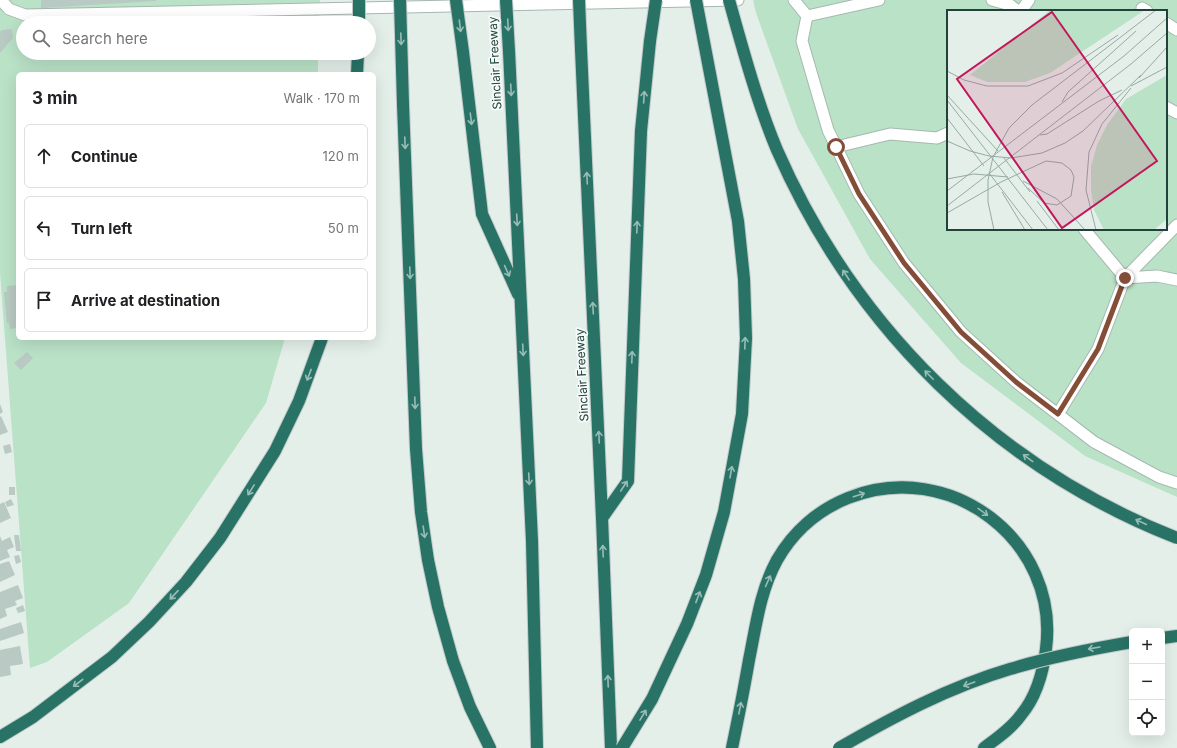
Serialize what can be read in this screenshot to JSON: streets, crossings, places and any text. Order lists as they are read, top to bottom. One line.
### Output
{"streets":{"highway":["Sinclair Freeway"]},"page":{"search":"Search here","heading":["3 min","Walk · 170 m"],"list":[["Continue","120 m"],["Turn left","50 m"],"Arrive at destination"],"map_buttons":["+","−"]}}
